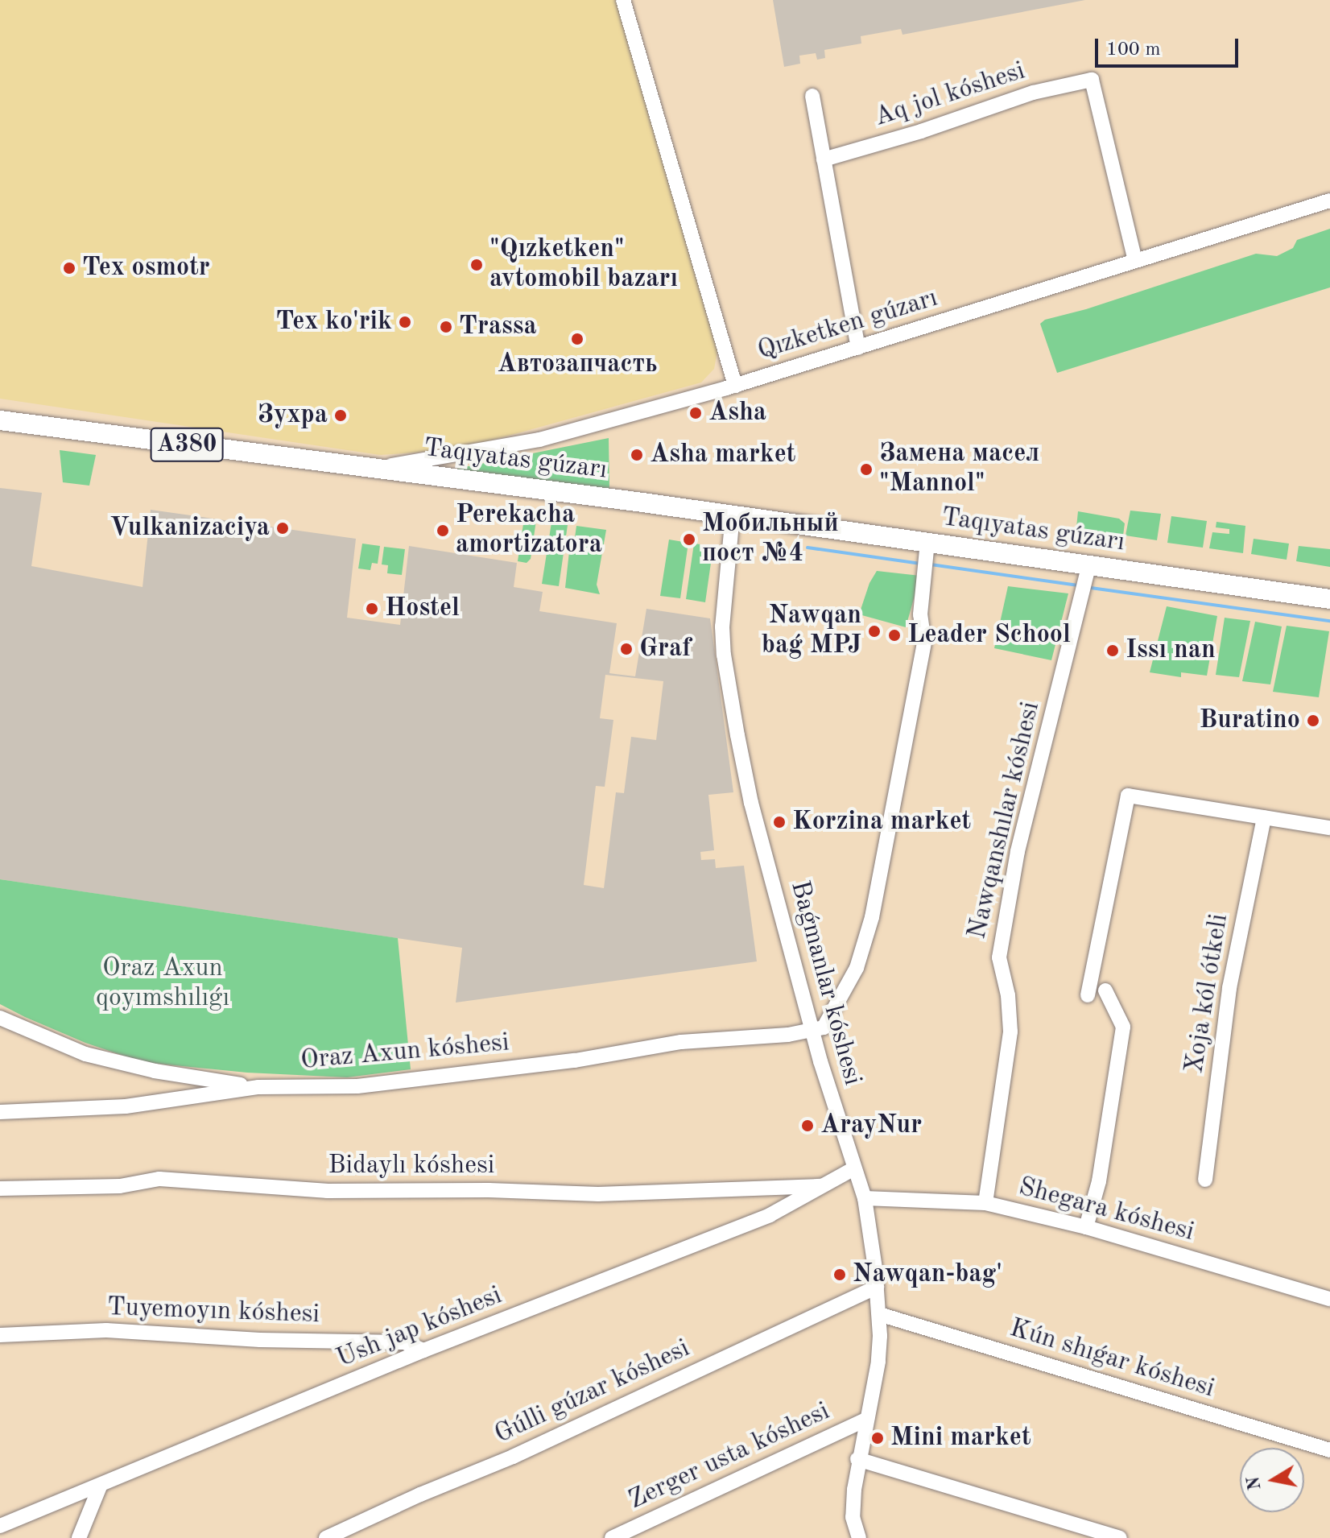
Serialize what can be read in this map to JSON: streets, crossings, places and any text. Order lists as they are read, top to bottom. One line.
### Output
{"streets":{"highway":["A380","Taqıyatas gúzarı"],"street":["Aq jol kóshesi","Qızketken gúzarı","Nawqanshılar kóshesi","Baǵmanlar kóshesi","Xoja kól ótkeli","Oraz Axun kóshesi","Bidaylı kóshesi","Shegara kóshesi","Tuyemoyın kóshesi","Ush jap kóshesi","Kún shıǵar kóshesi","Gúlli gúzar kóshesi","Zerger usta kóshesi"]},"crossings":[["Aq jol kóshesi","Qızketken gúzarı"],["Qızketken gúzarı","Taqıyatas gúzarı"],["Taqıyatas gúzarı","Nawqanshılar kóshesi"],["Taqıyatas gúzarı","Baǵmanlar kóshesi"],["Nawqanshılar kóshesi","Shegara kóshesi"],["Baǵmanlar kóshesi","Oraz Axun kóshesi"],["Baǵmanlar kóshesi","Shegara kóshesi"],["Baǵmanlar kóshesi","Ush jap kóshesi"],["Baǵmanlar kóshesi","Kún shıǵar kóshesi"],["Baǵmanlar kóshesi","Gúlli gúzar kóshesi"],["Baǵmanlar kóshesi","Zerger usta kóshesi"],["Bidaylı kóshesi","Ush jap kóshesi"],["Tuyemoyın kóshesi","Ush jap kóshesi"]],"parks":["Oraz Axun qoyımshılıǵı"],"places":["\"Qızketken\" avtomobil bazarı","Tex osmotr","Tex ko'rik","Trassa","Автозапчасть","Asha","Зухра","Asha market","Замена масел \"Mannol\"","Vulkanizaciya","Perekacha amortizatora","Мобильный пост №4","Hostel","Nawqan baǵ MPJ","Leader School","Graf","Issı nan","Buratino","Korzina market","ArayNur","Nawqan-bag'","Mini market"],"scale_bar":"100 m","north":"left"}
